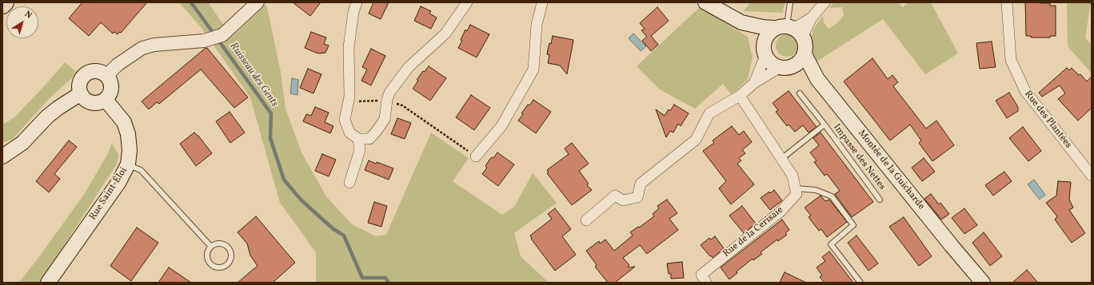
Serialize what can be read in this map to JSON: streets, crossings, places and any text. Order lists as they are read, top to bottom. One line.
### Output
{"streets":{"main road":["Montée de la Guicharde","Rue Saint-Éloi"],"street":["Rue des Plantées","Rue de la Cerisaie"],"lane":["Impasse des Nettes"]},"water":["Ruisseau des Gents"],"north":"top right"}
